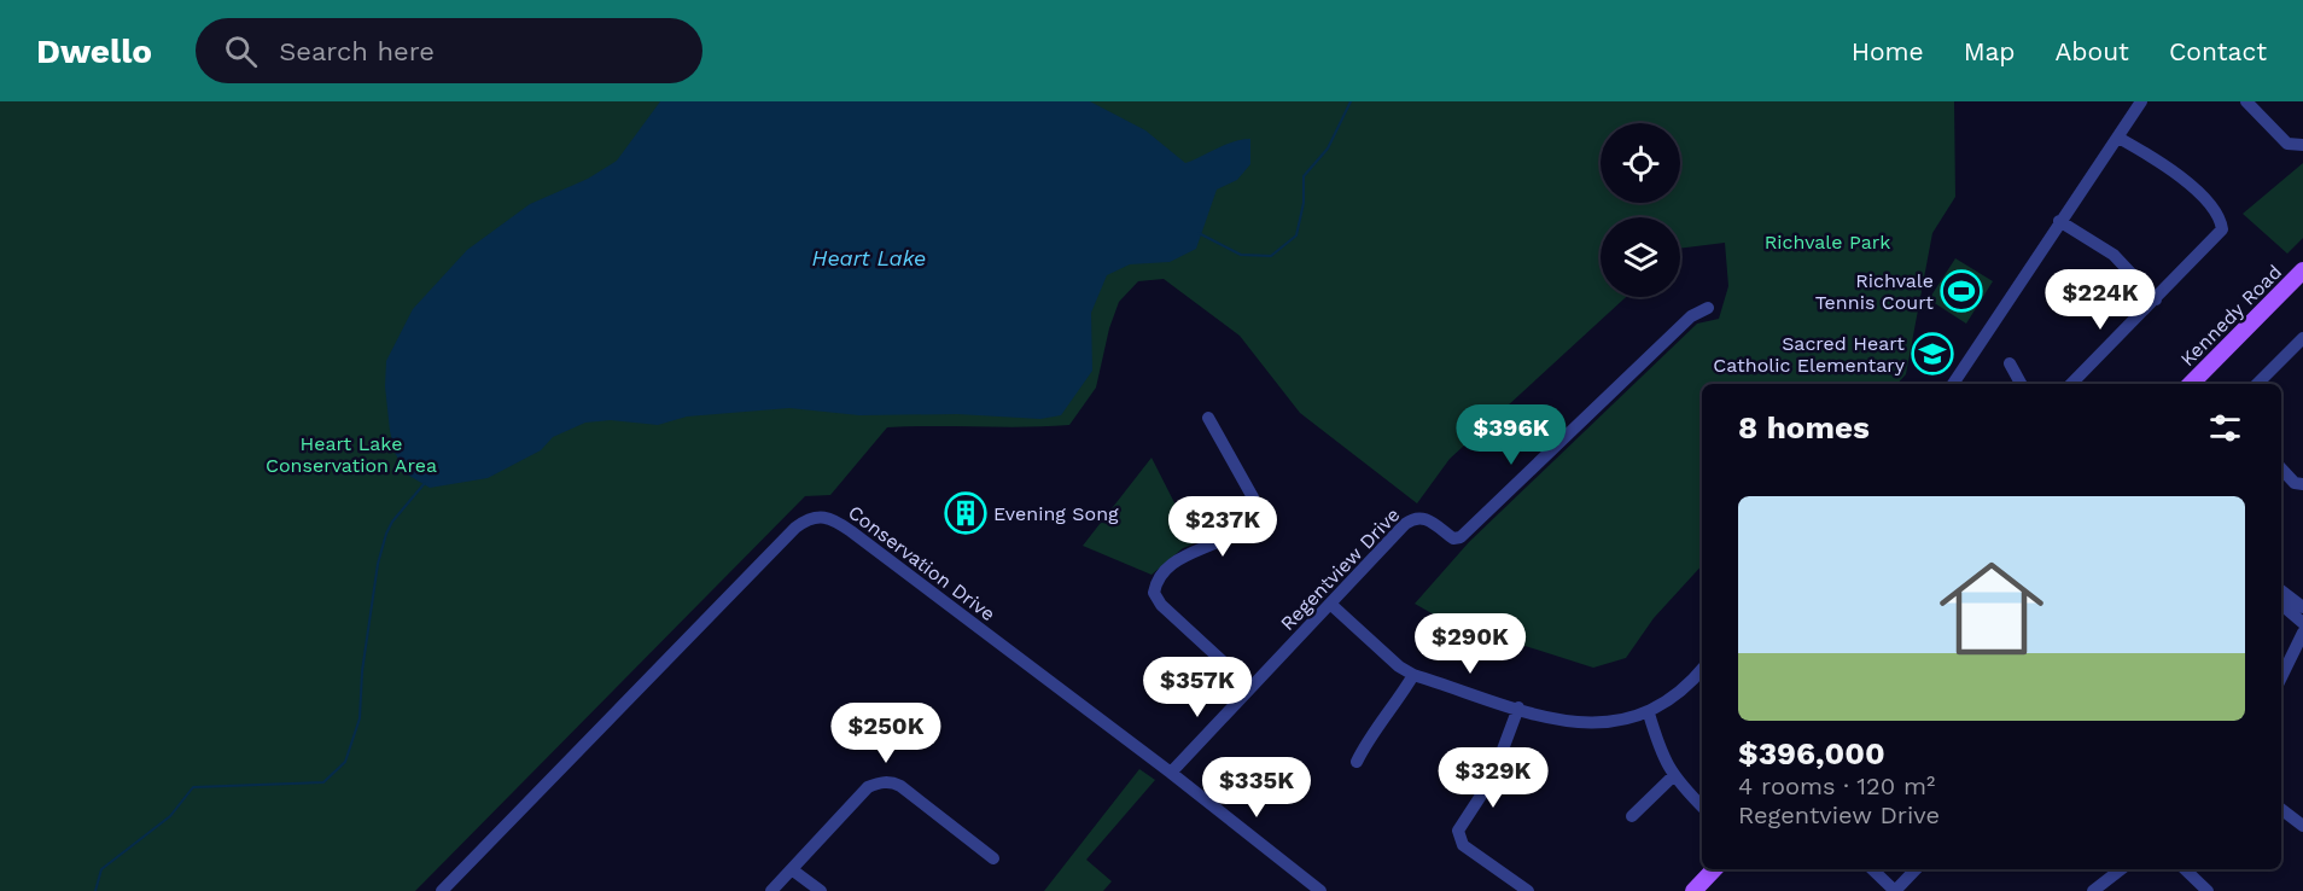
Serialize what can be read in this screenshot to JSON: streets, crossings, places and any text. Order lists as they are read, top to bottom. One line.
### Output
{"streets":{"main road":["Kennedy Road"],"street":["Conservation Drive","Regentview Drive"]},"crossings":[["Conservation Drive","Regentview Drive"]],"water":["Heart Lake"],"parks":["Richvale Park","Heart Lake Conservation Area"],"places":{"sports":["Richvale Tennis Court"],"school or university":["Sacred Heart Catholic Elementary"],"building":["Evening Song"]},"page":{"header":"Dwello","search":"Search here","nav":["Home","Map","About","Contact"],"price":["$224K","$396K","$237K","$290K","$357K","$250K","$329K","$335K"],"heading":"8 homes","list":[{"name":"$396,000","note":"4 rooms · 120 m² · Regentview Drive"}]}}
